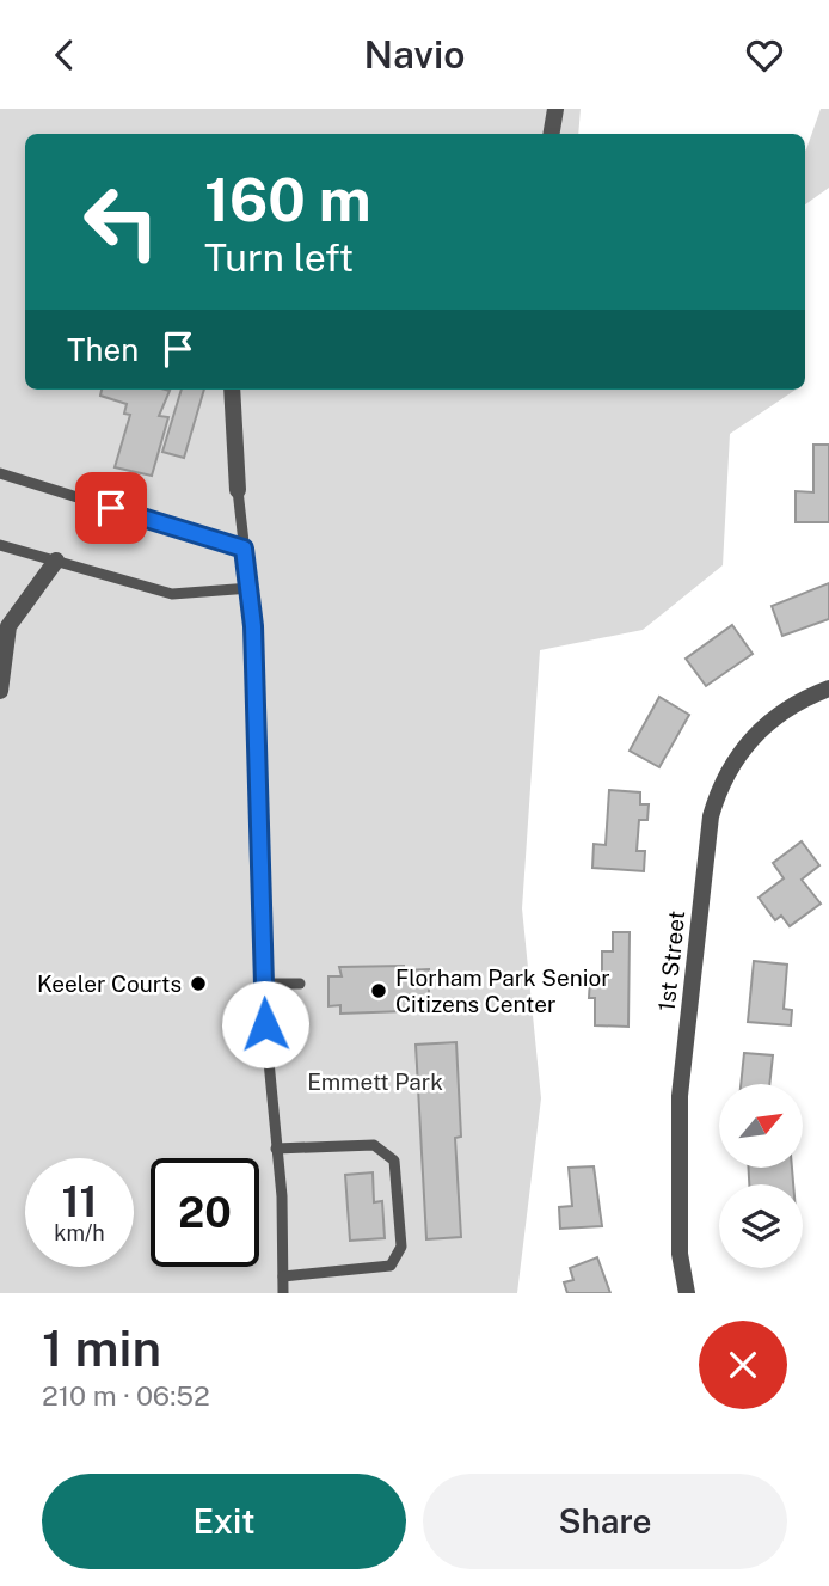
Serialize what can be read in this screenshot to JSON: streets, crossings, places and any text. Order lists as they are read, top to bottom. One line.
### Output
{"streets":{"street":["1st Street"]},"parks":["Emmett Park"],"places":["Keeler Courts","Florham Park Senior Citizens Center"],"north":"top right","page":{"header":"Navio","turn":["160 m","Turn left"],"then":"Then","speed":"11 km/h","limit":"20","heading":["1 min","210 m · 06:52"],"buttons":["Exit","Share"]}}
